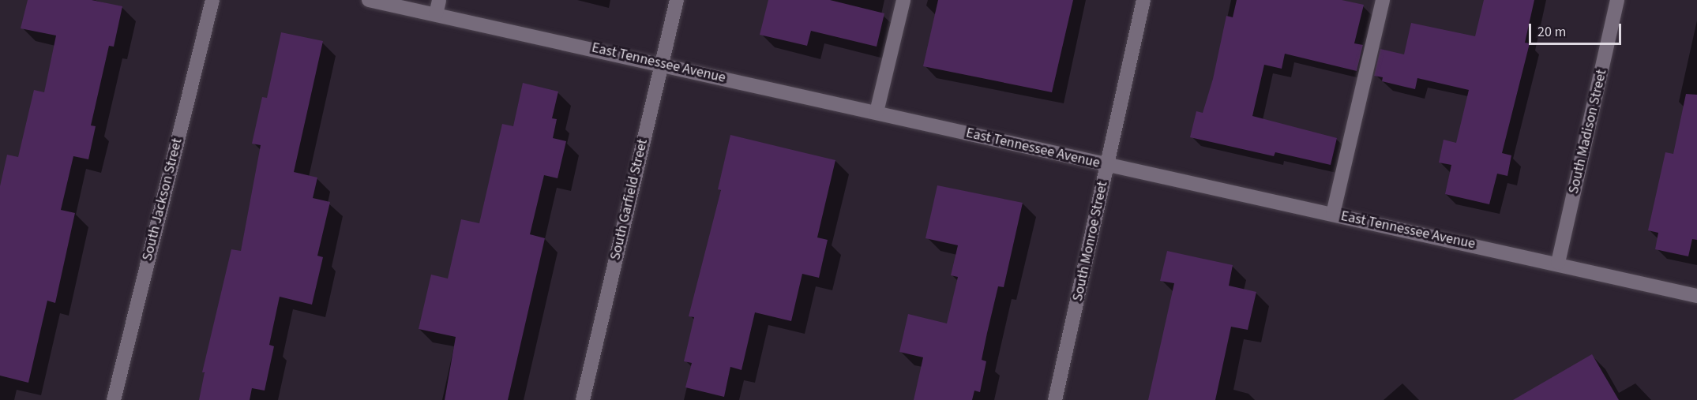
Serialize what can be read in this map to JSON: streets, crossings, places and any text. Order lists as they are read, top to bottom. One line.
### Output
{"streets":{"street":["East Tennessee Avenue","South Madison Street","South Jackson Street","South Garfield Street","South Monroe Street"]},"crossings":[["East Tennessee Avenue","South Madison Street"],["East Tennessee Avenue","South Garfield Street"],["East Tennessee Avenue","South Monroe Street"]],"scale_bar":"20 m"}
